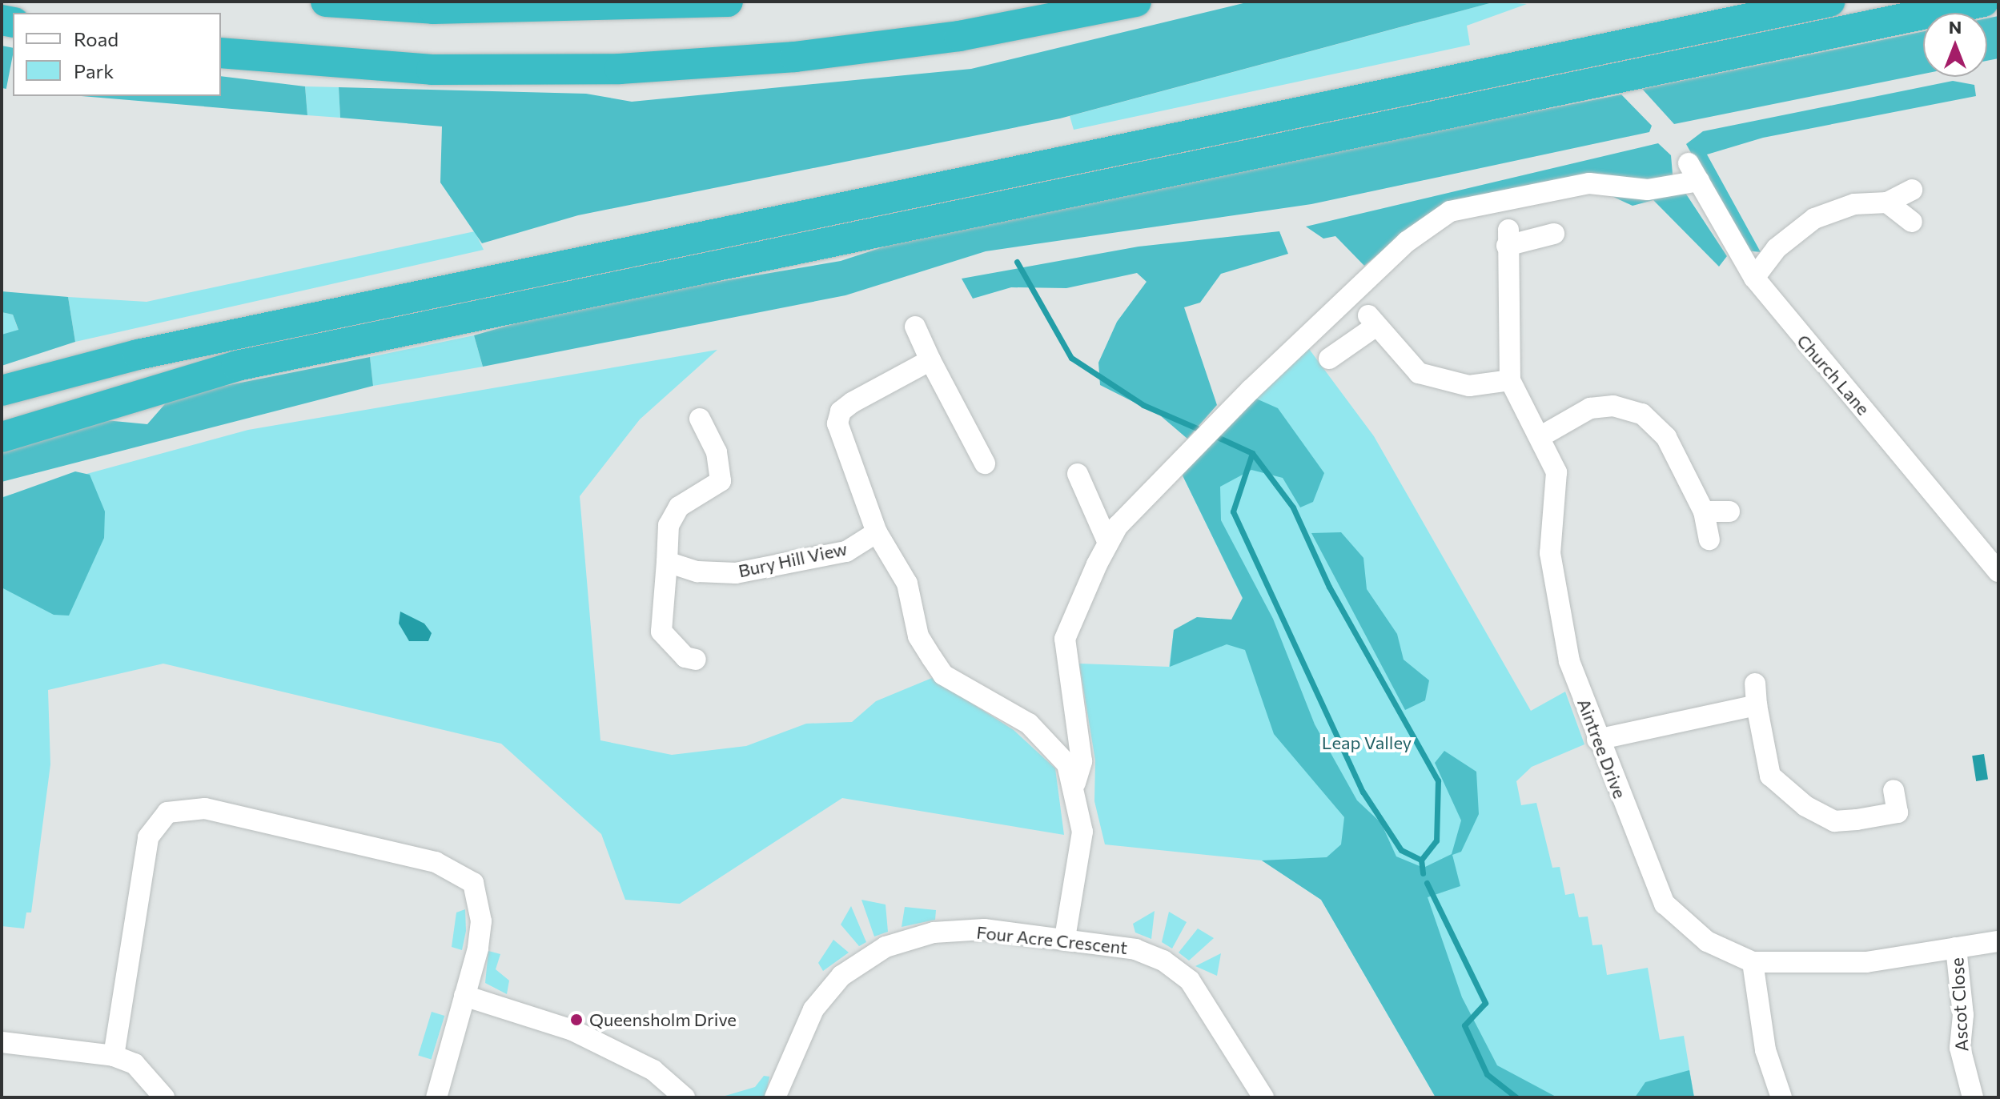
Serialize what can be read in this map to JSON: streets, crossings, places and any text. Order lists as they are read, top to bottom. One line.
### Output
{"streets":{"street":["Church Lane","Bury Hill View","Aintree Drive","Four Acre Crescent","Ascot Close"]},"crossings":[["Aintree Drive","Ascot Close"]],"parks":["Leap Valley"],"places":["Queensholm Drive"],"legend":["Road","Park"],"north":"top"}
